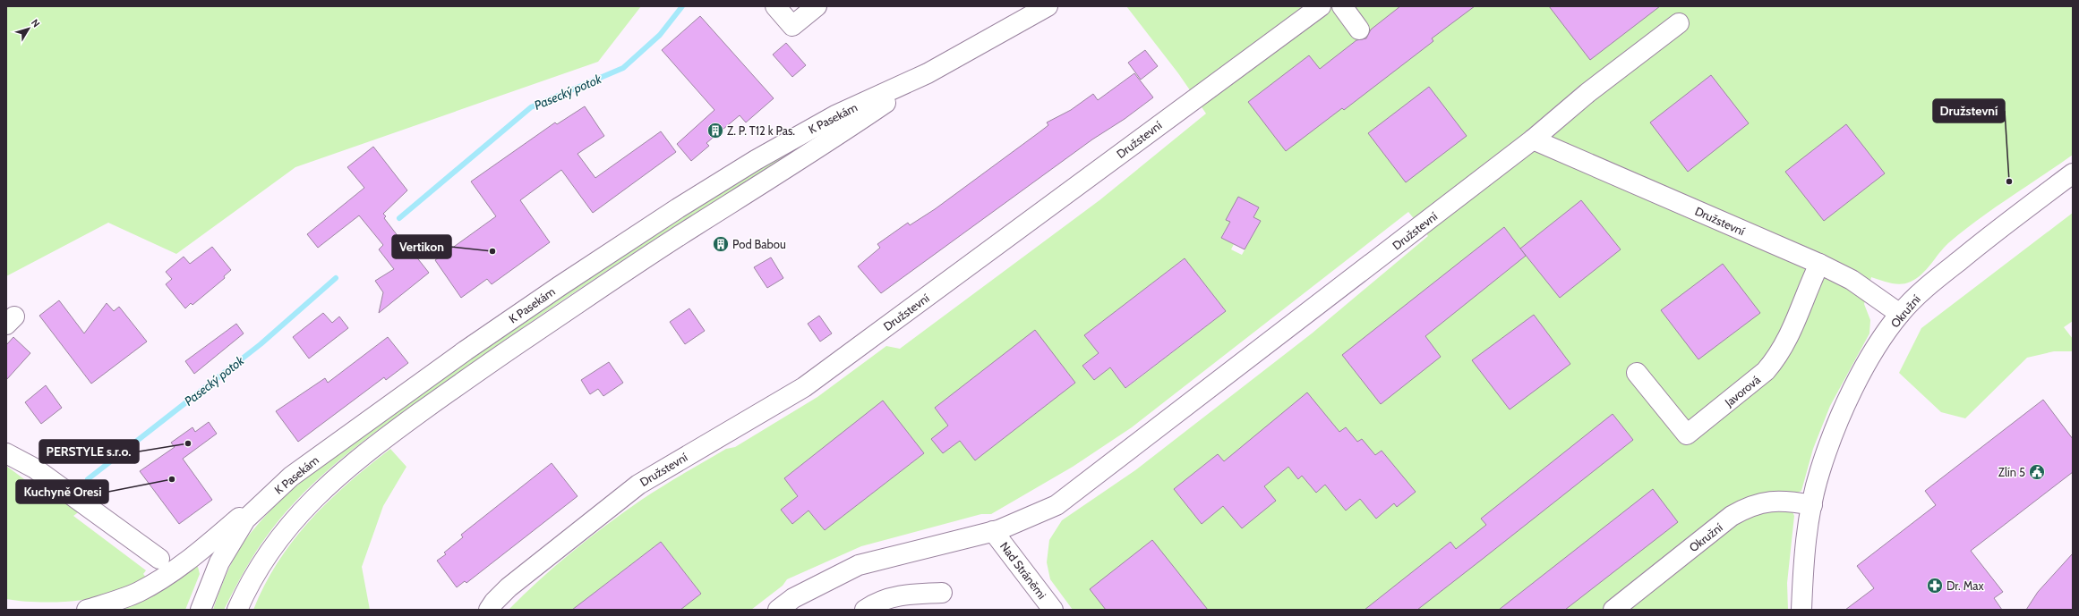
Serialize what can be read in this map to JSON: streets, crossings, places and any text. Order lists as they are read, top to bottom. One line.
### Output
{"streets":{"street":["K Pasekám","Družstevní","Okružní","Javorová","Nad Stráněmi"]},"crossings":[["Družstevní","Okružní"],["Družstevní","Javorová"],["Družstevní","Nad Stráněmi"]],"water":["Pasecký potok"],"places":{"building":["Z. P. T12 k Pas.","Pod Babou"],"other":["Družstevní","Vertikon","PERSTYLE s.r.o.","Kuchyně Oresi"],"public building":["Zlín 5"],"pharmacy":["Dr. Max"]},"north":"top right"}
